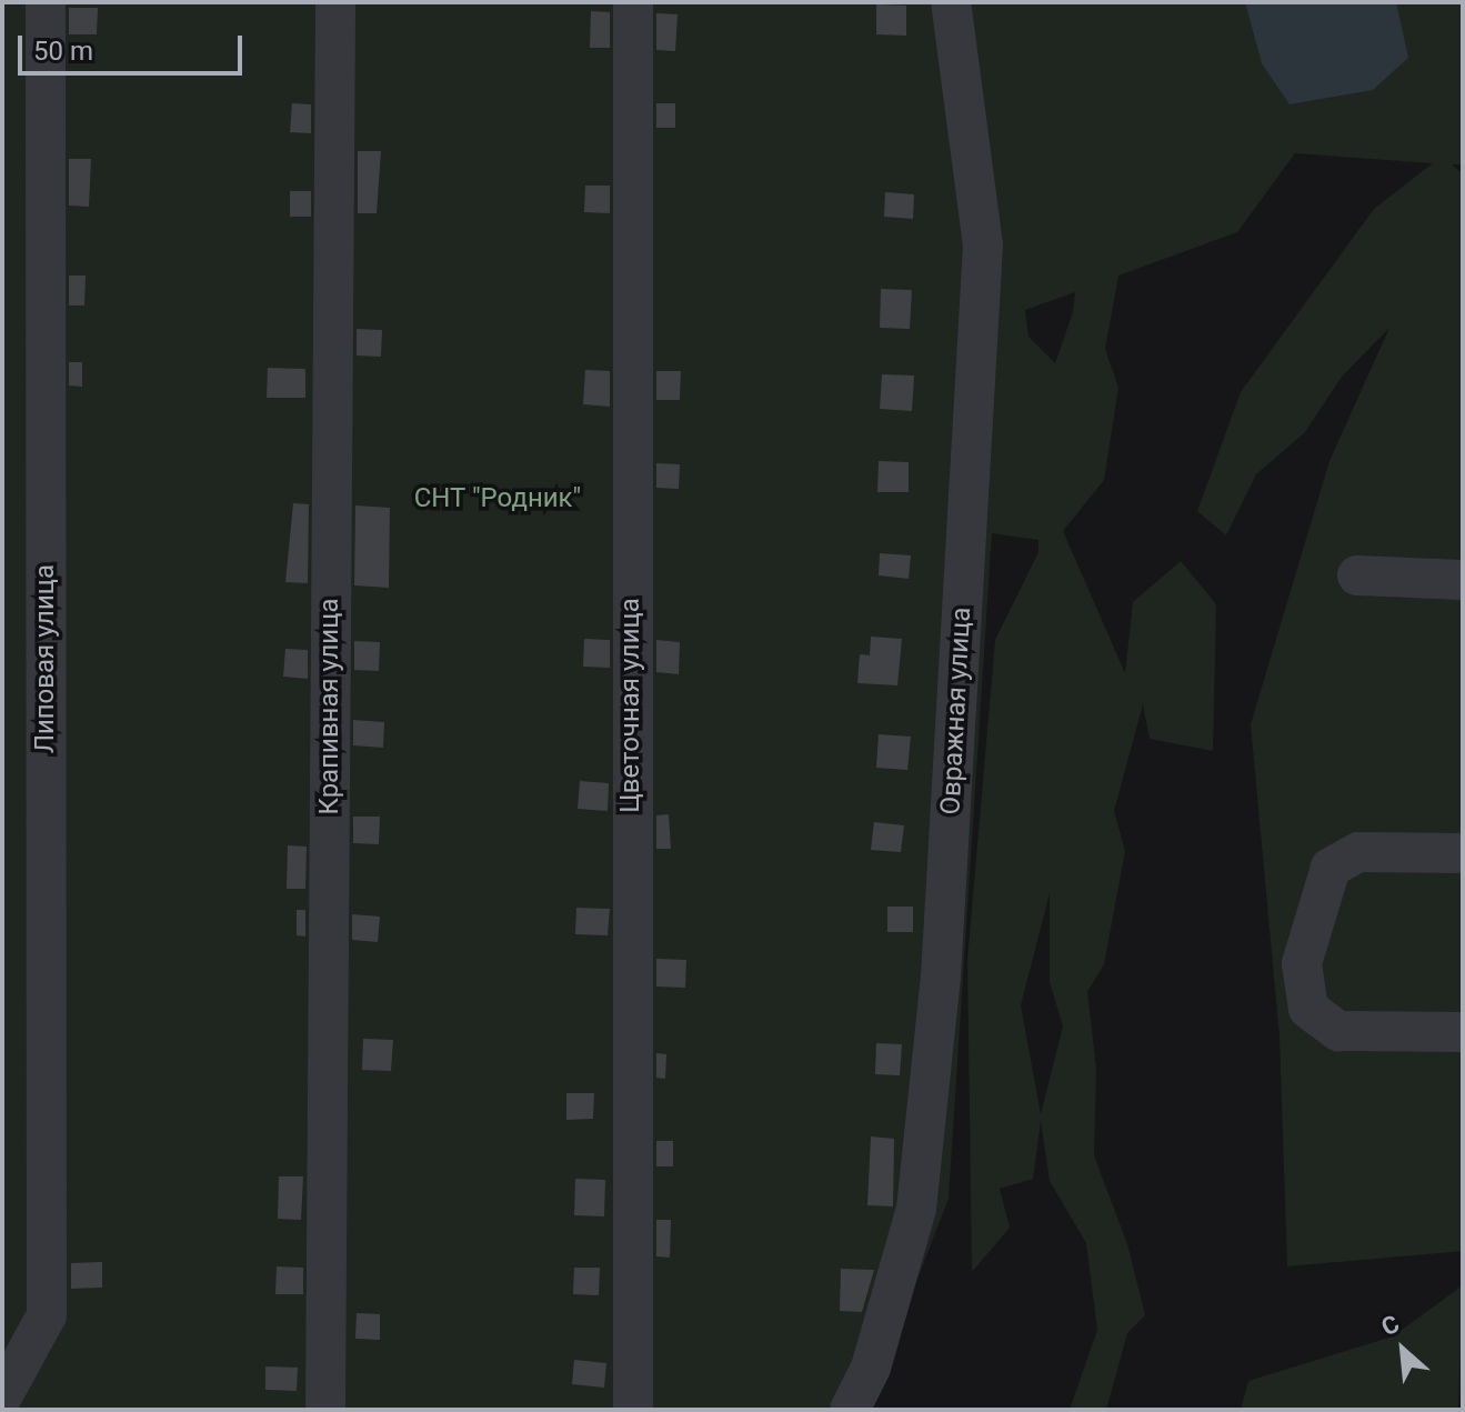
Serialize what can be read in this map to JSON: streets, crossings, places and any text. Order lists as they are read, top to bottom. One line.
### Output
{"streets":{"street":["Липовая улица","Цветочная улица","Крапивная улица","Овражная улица"]},"parks":["СНТ \"Родник\""],"scale_bar":"50 m","north":"top left"}
